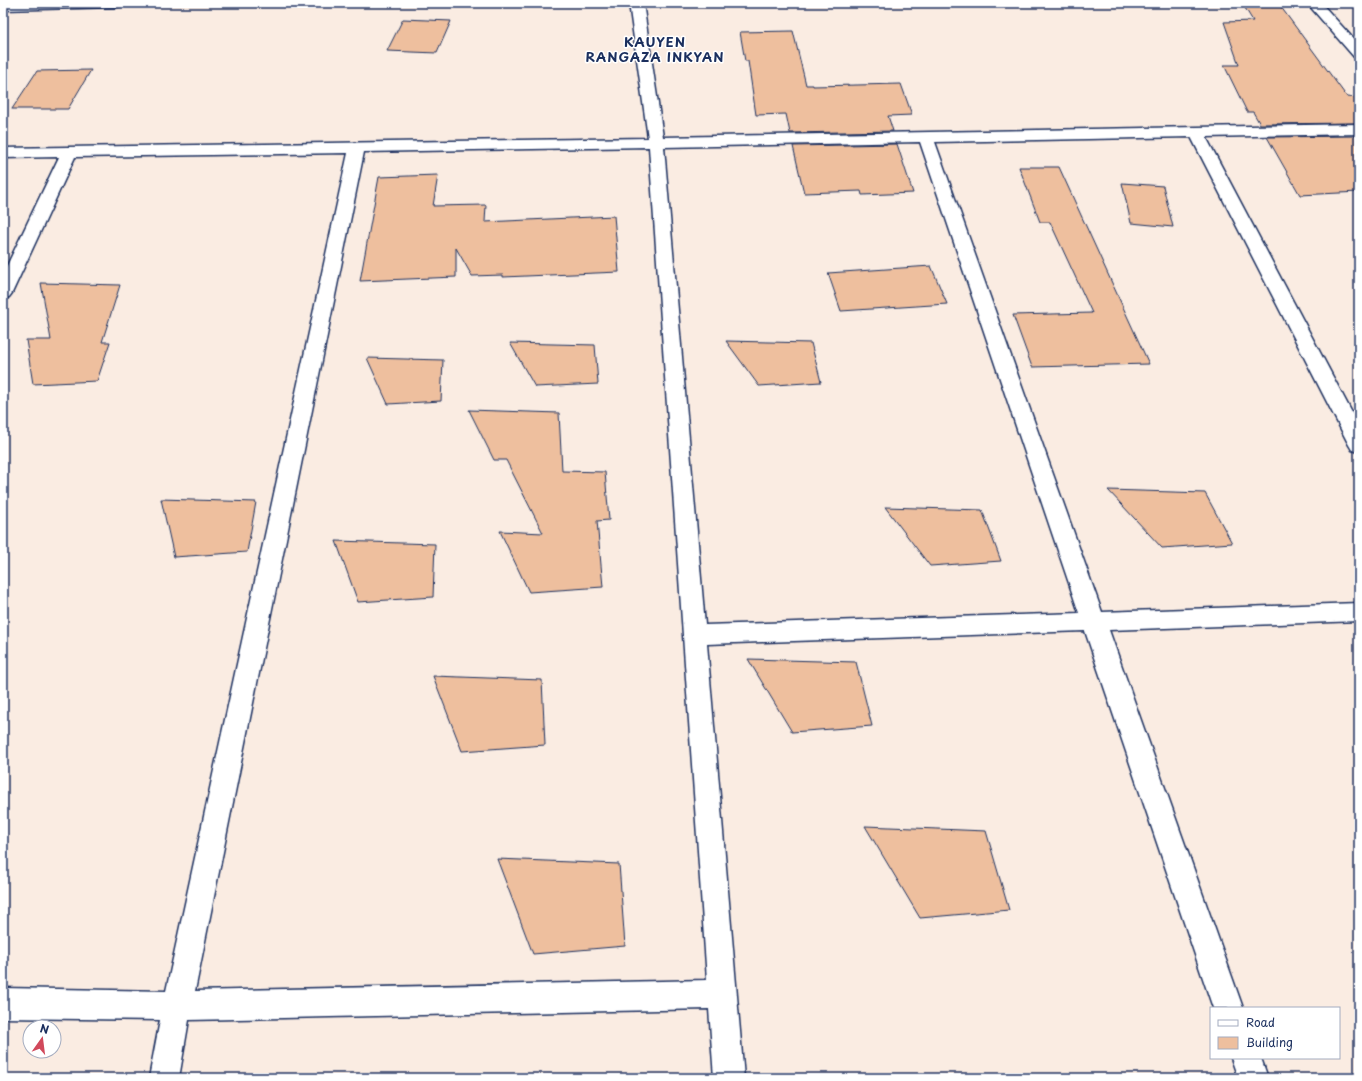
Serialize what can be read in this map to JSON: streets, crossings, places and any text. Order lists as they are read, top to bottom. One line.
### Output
{"districts":["KAUYEN RANGAZA INKYAN"],"legend":["Road","Building"],"north":"top"}
